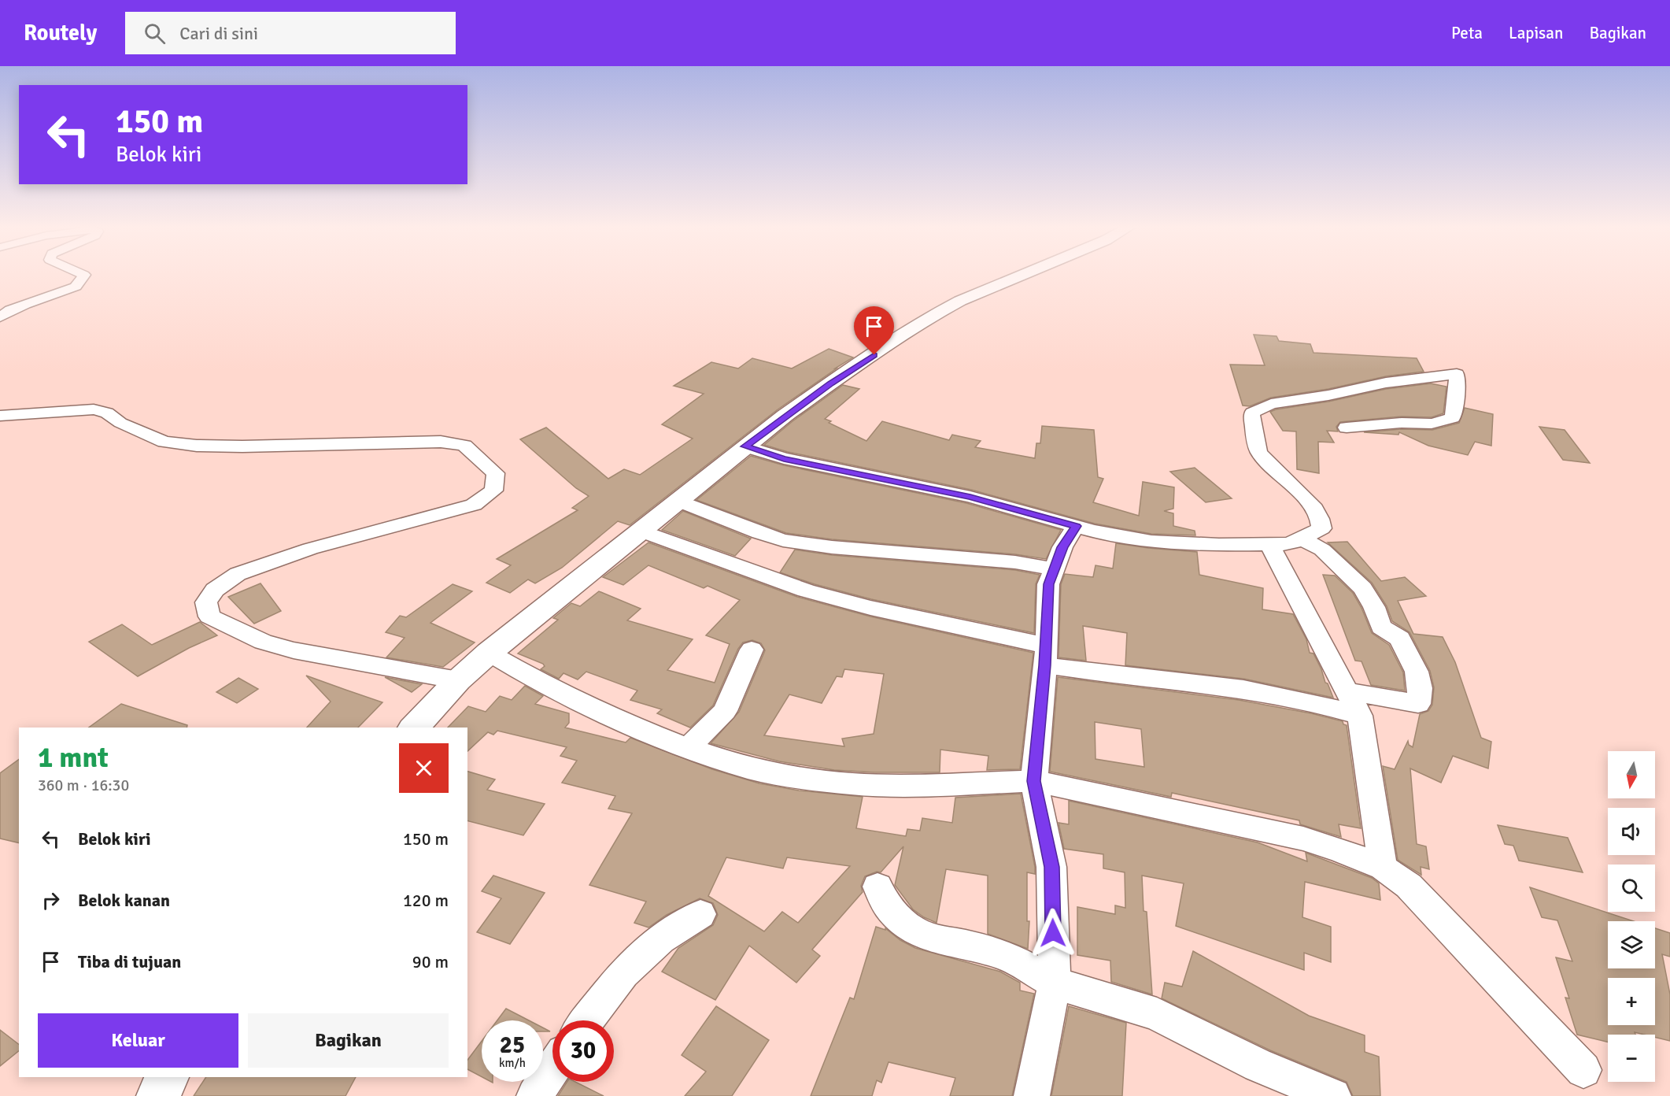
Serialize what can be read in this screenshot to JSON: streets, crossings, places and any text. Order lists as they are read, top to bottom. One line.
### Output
{"north":"bottom","page":{"header":"Routely","search":"Cari di sini","nav":["Peta","Lapisan","Bagikan"],"turn":["150 m","Belok kiri"],"heading":["1 mnt","360 m · 16:30"],"map_buttons":["+","−"],"list":[{"name":"Belok kiri","value":"150 m"},{"name":"Belok kanan","value":"120 m"},{"name":"Tiba di tujuan","value":"90 m"}],"buttons":["Keluar","Bagikan"],"speed":"25 km/h","limit":"30"}}
